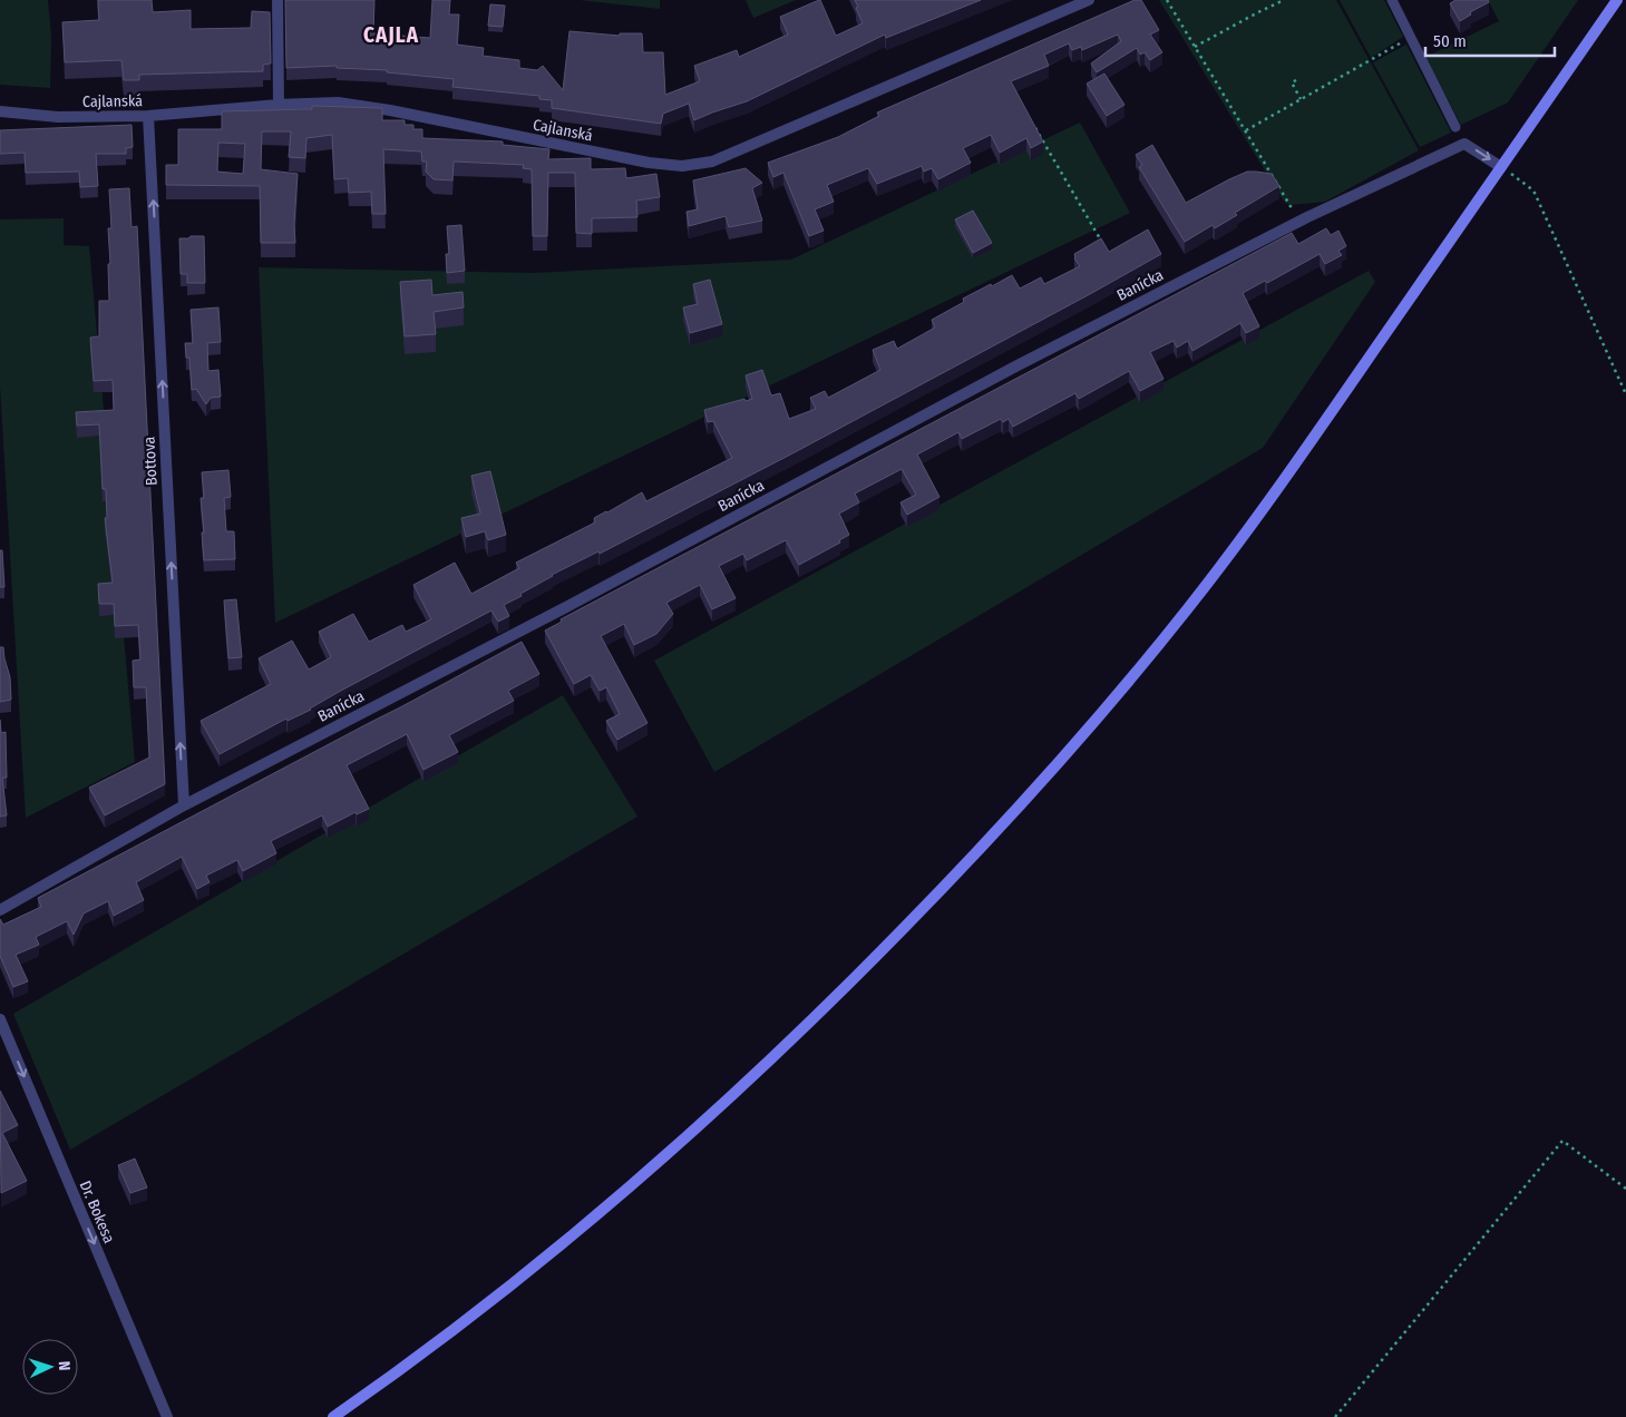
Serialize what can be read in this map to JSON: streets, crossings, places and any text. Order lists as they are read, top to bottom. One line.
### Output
{"streets":{"street":["Cajlanská","Banícka","Bottova","Dr. Bokesa"]},"crossings":[["Cajlanská","Bottova"],["Banícka","Bottova"]],"one_way":["Banícka","Bottova","Dr. Bokesa"],"districts":["CAJLA"],"scale_bar":"50 m","north":"right"}
